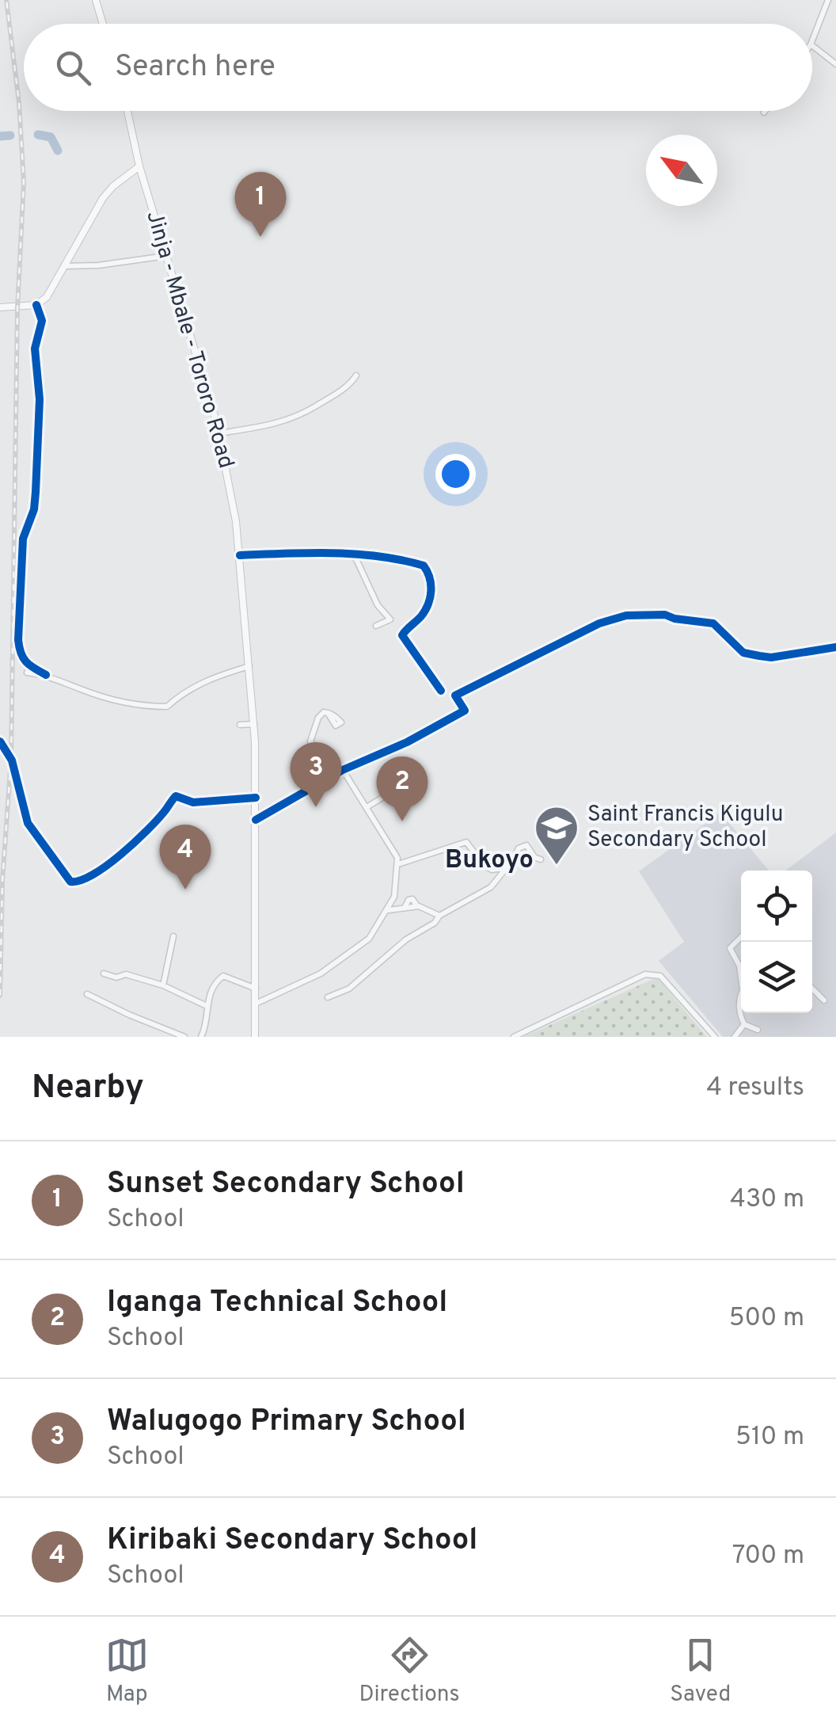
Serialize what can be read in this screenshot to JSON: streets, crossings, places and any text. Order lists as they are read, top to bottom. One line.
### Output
{"streets":{"main road":["Jinja - Mbale - Tororo Road"]},"districts":["Bukoyo"],"places":{"school or university":["Saint Francis Kigulu Secondary School"]},"north":"top left","page":{"search":"Search here","pins":["1","3","2","4"],"heading":["Nearby","4 results"],"list":[{"mark":"1","name":"Sunset Secondary School","note":"School","value":"430 m"},{"mark":"2","name":"Iganga Technical School","note":"School","value":"500 m"},{"mark":"3","name":"Walugogo Primary School","note":"School","value":"510 m"},{"mark":"4","name":"Kiribaki Secondary School","note":"School","value":"700 m"}],"nav":["Map","Directions","Saved"]}}
